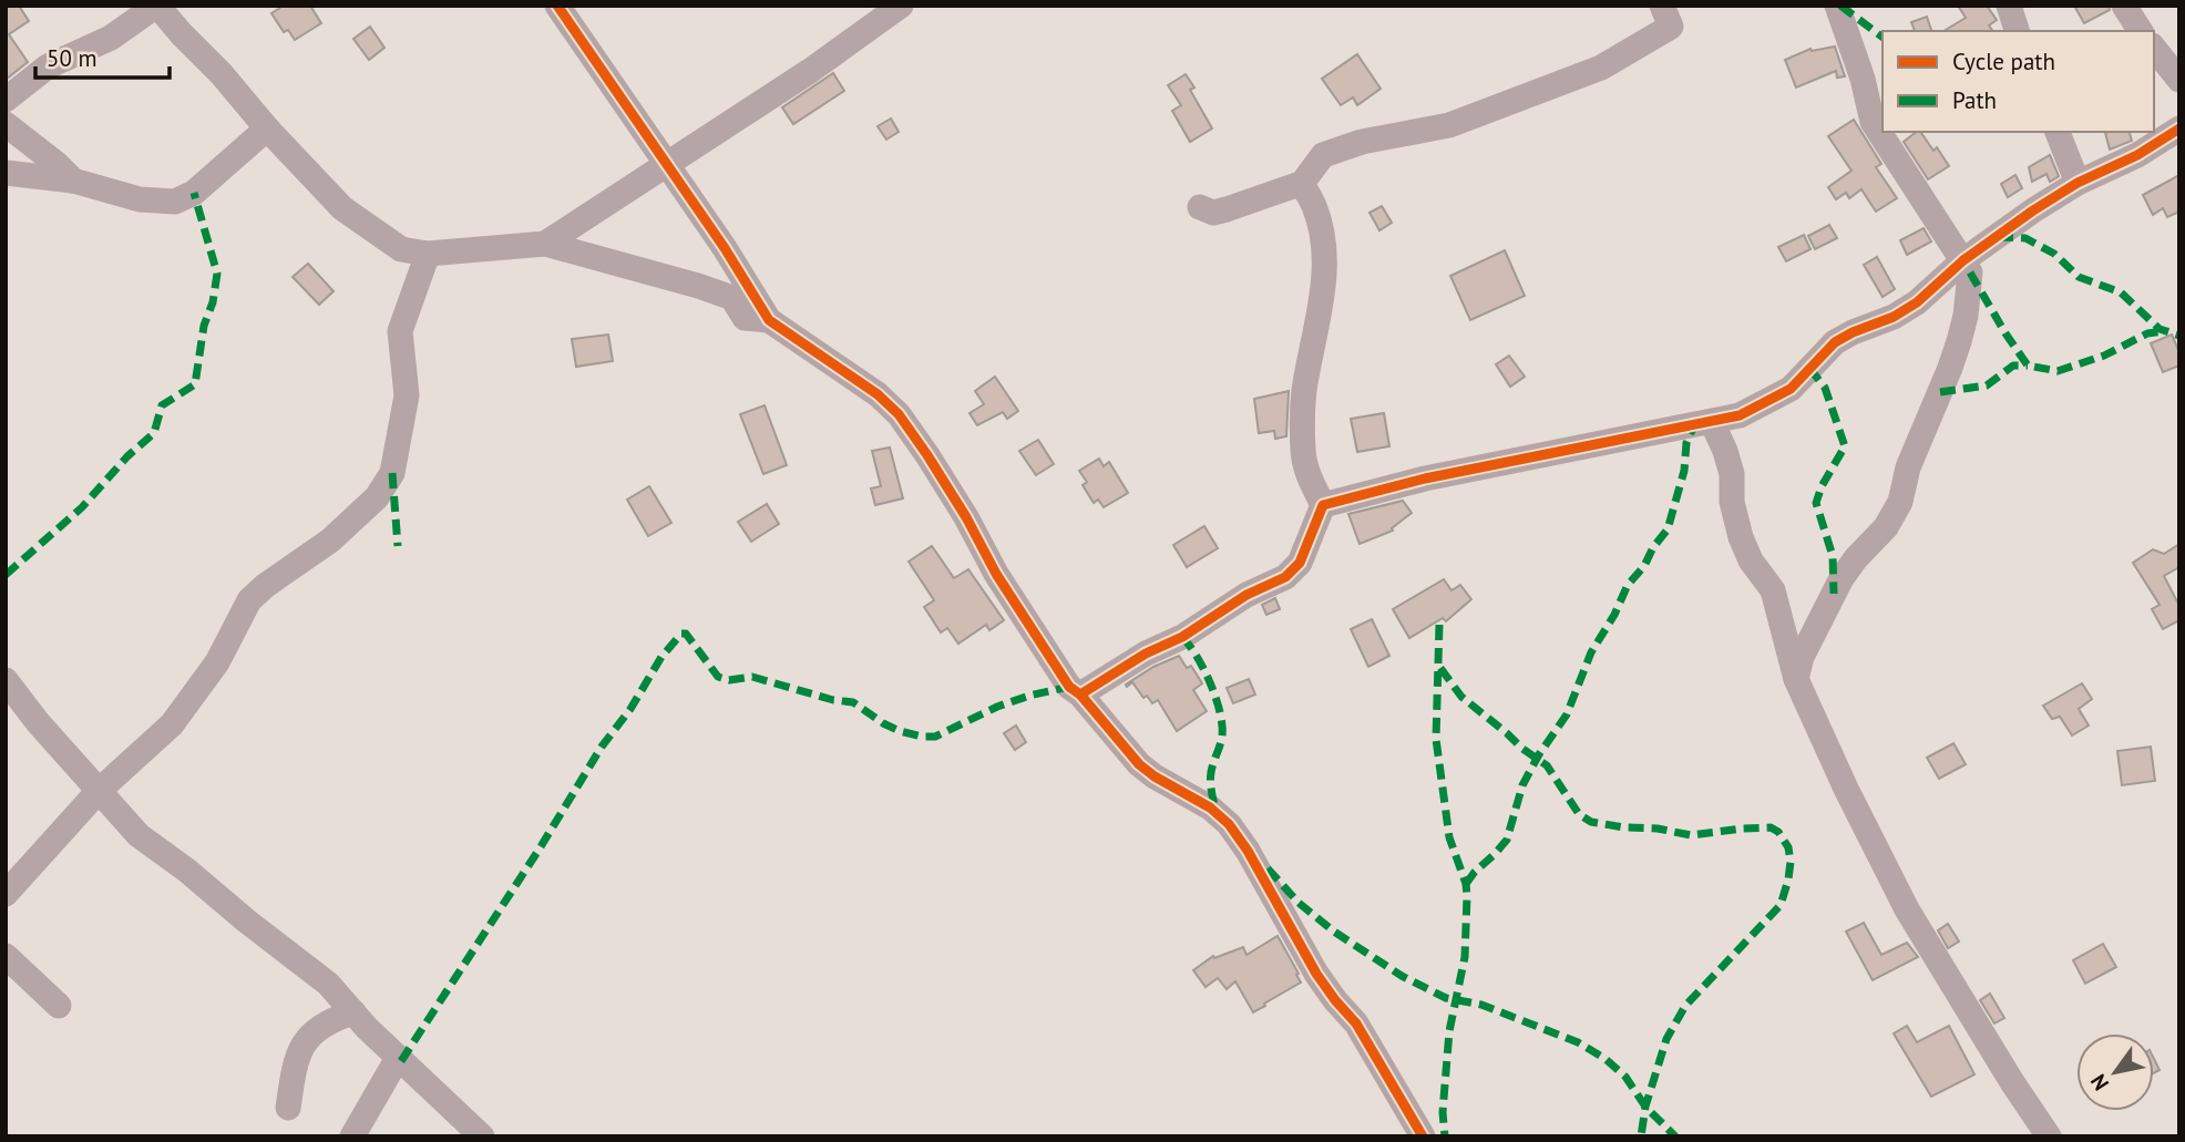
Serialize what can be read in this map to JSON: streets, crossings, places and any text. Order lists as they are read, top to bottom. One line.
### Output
{"legend":["Cycle path","Path"],"scale_bar":"50 m","north":"bottom left"}
